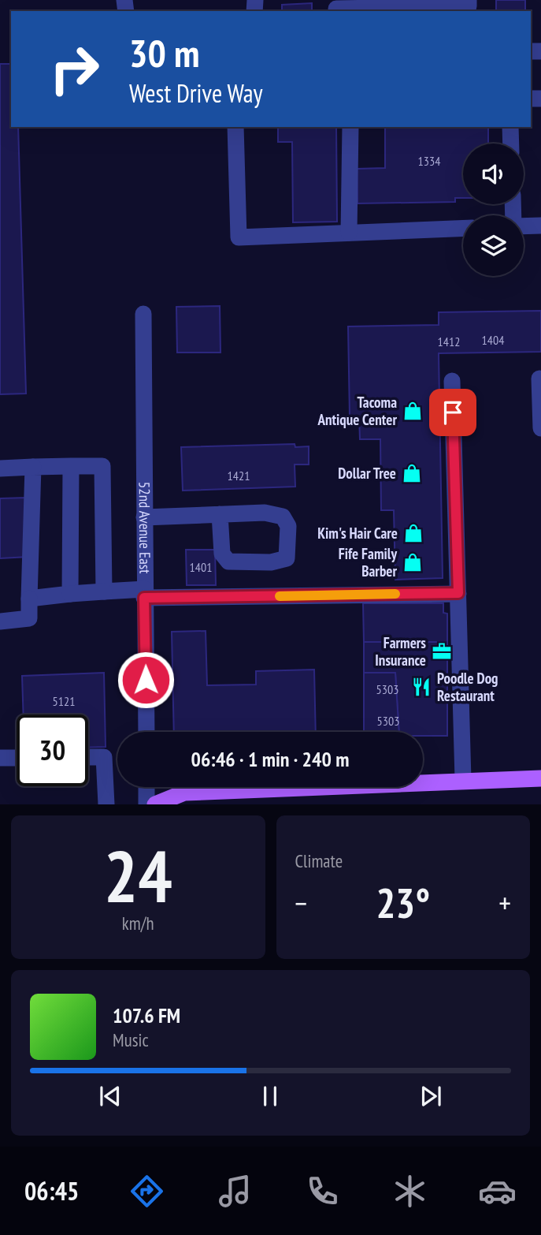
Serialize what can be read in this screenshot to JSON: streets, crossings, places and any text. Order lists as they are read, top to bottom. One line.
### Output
{"streets":{"street":["52nd Avenue East"]},"places":{"shop":["Tacoma Antique Center","Dollar Tree","Kim's Hair Care","Fife Family Barber"],"office":["Farmers Insurance"],"restaurant":["Poodle Dog Restaurant"]},"house_numbers":["1334","1404","1412","1421","1401","5303","5121","5303"],"page":{"turn":["30 m","West Drive Way"],"limit":"30","trip":"06:46 · 1 min · 240 m","tile":[["24","km/h"],"Climate"],"heat":["−","23°","+"],"song":["107.6 FM","Music"],"tabs":"06:45"}}
